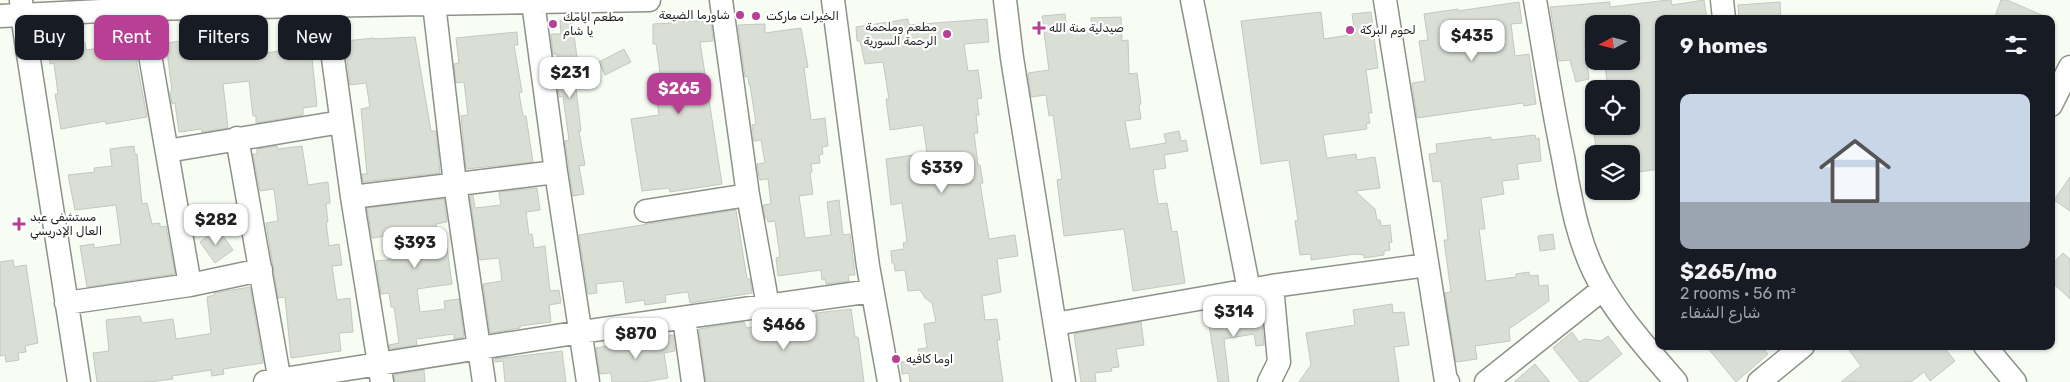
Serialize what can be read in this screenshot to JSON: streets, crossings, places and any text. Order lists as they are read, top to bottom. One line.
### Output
{"places":{"other":["شاورما الضيعة","الخيرات ماركت","مطعم ايامك يا شام","لحوم البركة","مطعم وملحمة الرحمة السورية","اوما كافيه"],"health":["صيدلية منة الله","مستشفى عبد العال الإدريسي"]},"north":"left","page":{"chip":["Buy","Rent","Filters","New"],"heading":"9 homes","price":["$435","$231","$265","$339","$282","$393","$314","$466","$870"],"list":[{"name":"$265/mo","note":"2 rooms · 56 m² · شارع الشفاء"}]}}
